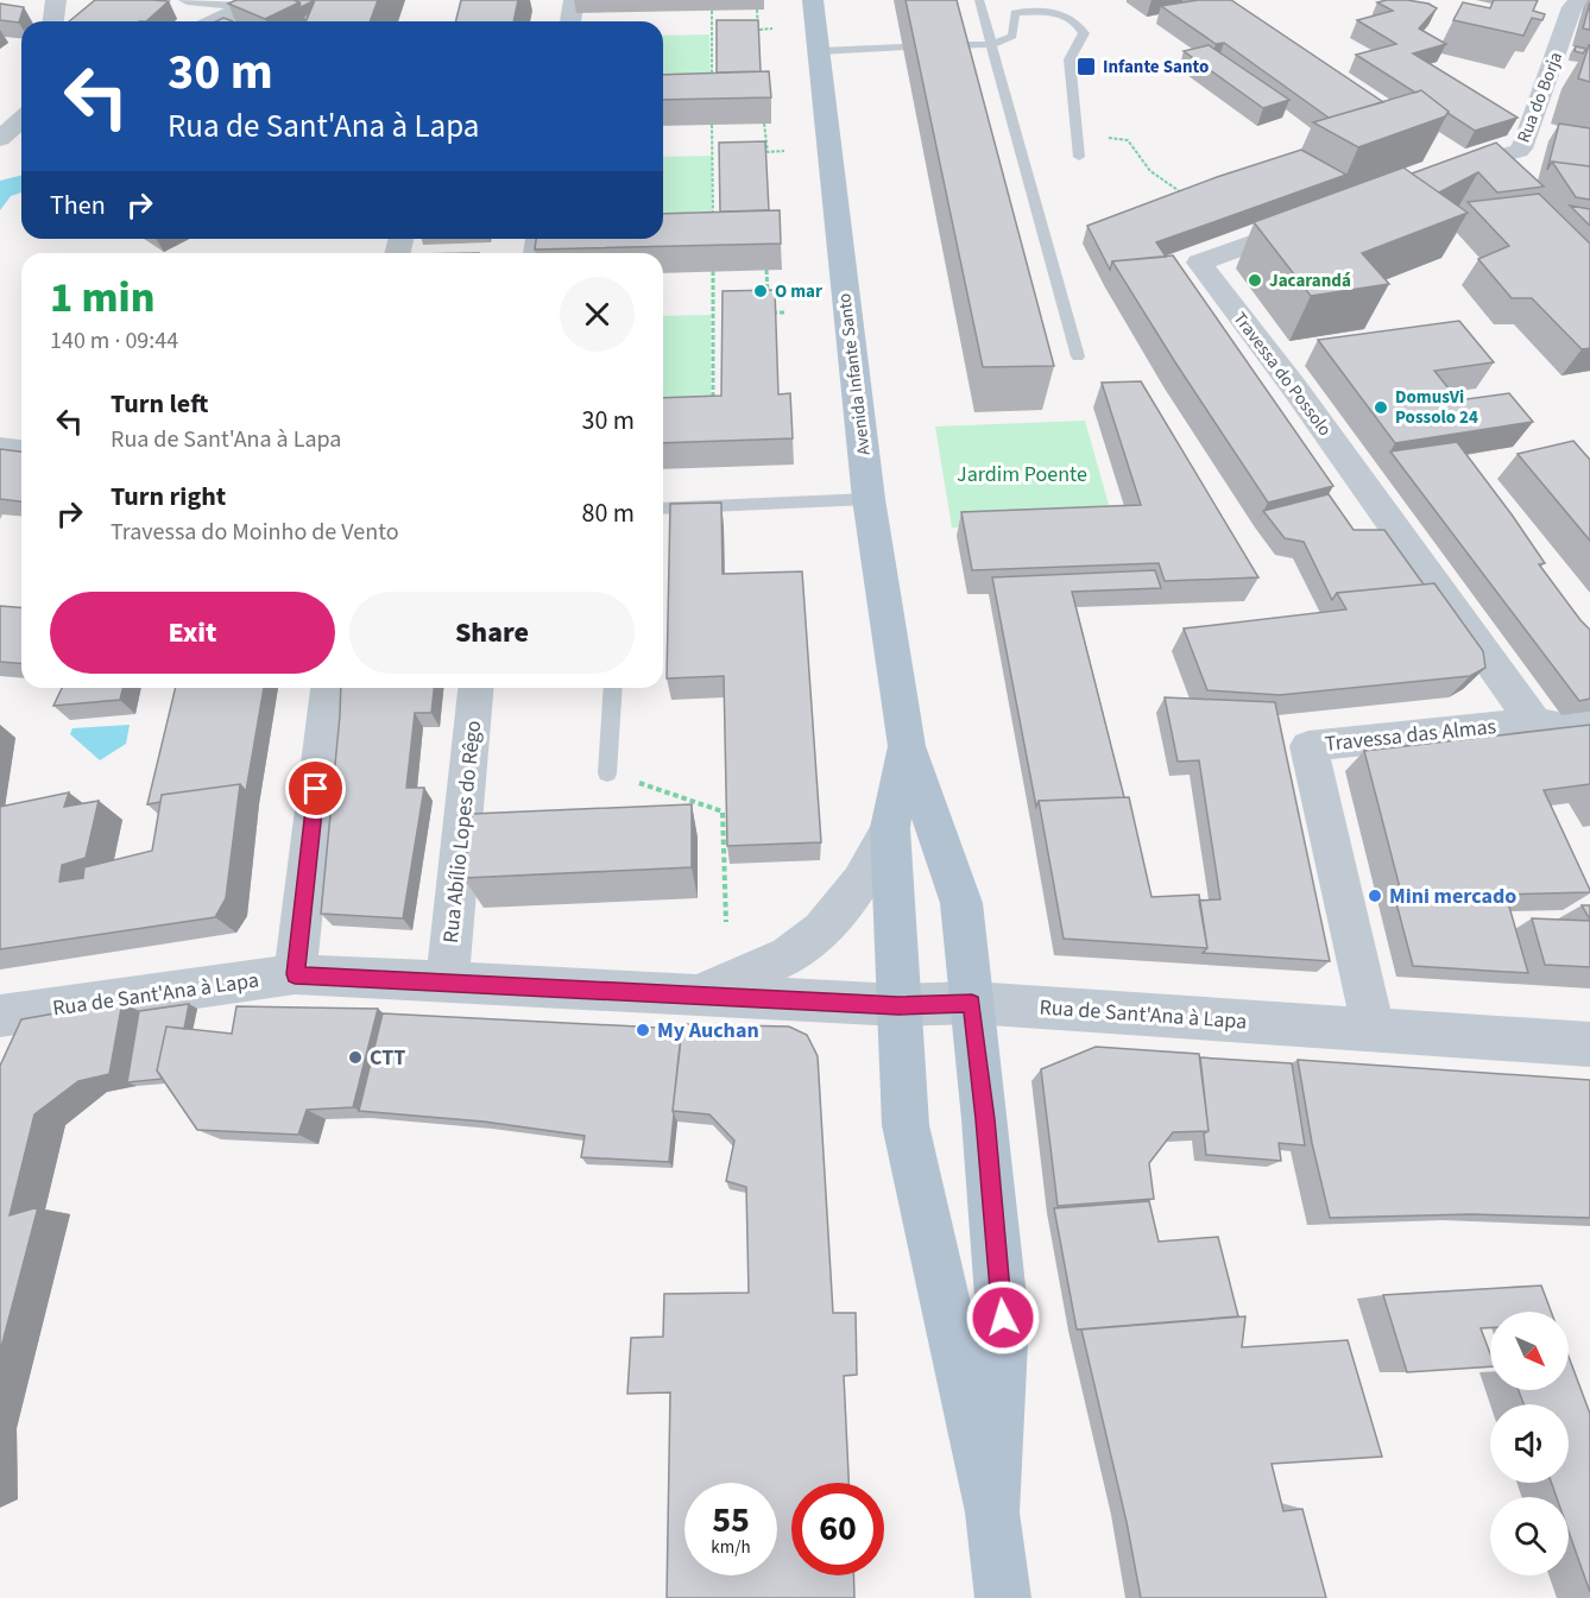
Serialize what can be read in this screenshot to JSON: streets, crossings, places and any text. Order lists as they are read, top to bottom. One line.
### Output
{"streets":{"main road":["Avenida Infante Santo"],"street":["Rua do Borja","Travessa do Possolo","Travessa das Almas","Rua Abílio Lopes do Rêgo","Rua de Sant'Ana à Lapa"]},"crossings":[["Avenida Infante Santo","Rua de Sant'Ana à Lapa"],["Travessa do Possolo","Travessa das Almas"],["Travessa das Almas","Rua de Sant'Ana à Lapa"],["Rua Abílio Lopes do Rêgo","Rua de Sant'Ana à Lapa"]],"parks":["Jardim Poente"],"places":{"transit":["Infante Santo"],"other":["Jacarandá","O mar","DomusVi Possolo 24","Mini mercado","My Auchan","CTT"]},"north":"bottom right","page":{"turn":["30 m","Rua de Sant'Ana à Lapa"],"then":"Then","heading":["1 min","140 m · 09:44"],"list":[{"name":"Turn left","note":"Rua de Sant'Ana à Lapa","value":"30 m"},{"name":"Turn right","note":"Travessa do Moinho de Vento","value":"80 m"}],"buttons":["Exit","Share"],"speed":"55 km/h","limit":"60"}}
